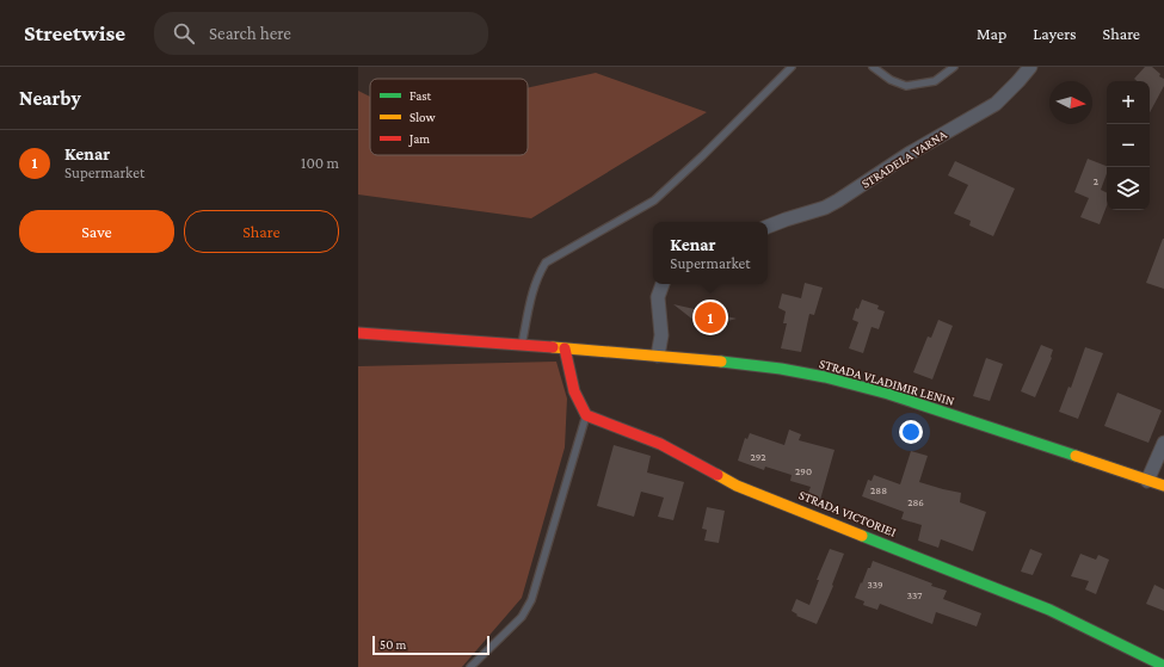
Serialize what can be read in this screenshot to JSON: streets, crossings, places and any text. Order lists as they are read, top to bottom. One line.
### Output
{"streets":{"main road":["STRADA VLADIMIR LENIN","STRADA VICTORIEI"],"street":["STRADELA VARNA"]},"house_numbers":["2","292","290","288","286","339","337"],"legend":["Fast","Slow","Jam"],"scale_bar":"50 m","north":"right","page":{"header":"Streetwise","search":"Search here","nav":["Map","Layers","Share"],"heading":"Nearby","map_buttons":["+","−"],"list":[{"mark":"1","name":"Kenar","note":"Supermarket","value":"100 m"}],"buttons":["Save","Share"],"popup":["Kenar","Supermarket"],"pins":"1","scale":"50 m"}}
